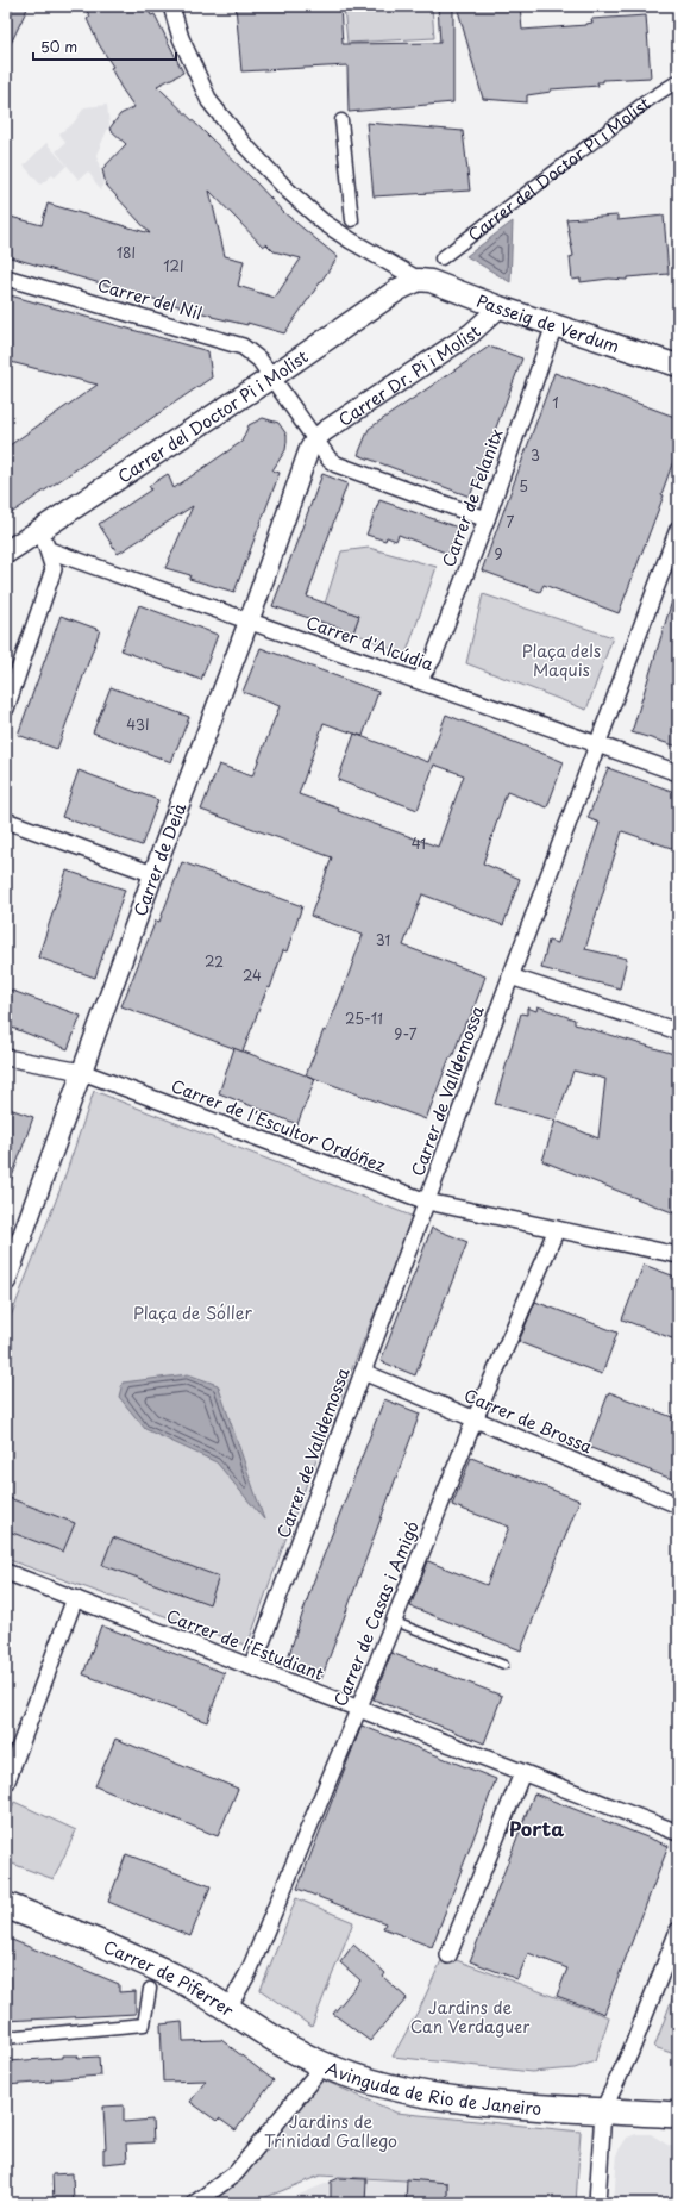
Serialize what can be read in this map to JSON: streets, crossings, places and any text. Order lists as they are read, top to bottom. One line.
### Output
{"streets":{"main road":["Carrer del Doctor Pi i Molist","Passeig de Verdum","Carrer de Piferrer","Avinguda de Rio de Janeiro"],"street":["Carrer del Nil","Carrer Dr. Pi i Molist","Carrer de Felanitx","Carrer d'Alcúdia","Carrer de Deià","Carrer de Valldemossa","Carrer de l'Escultor Ordóñez","Carrer de Brossa","Carrer de Casas i Amigó","Carrer de l'Estudiant"]},"crossings":[["Carrer del Doctor Pi i Molist","Carrer del Nil"],["Carrer del Doctor Pi i Molist","Passeig de Verdum"],["Carrer del Nil","Carrer Dr. Pi i Molist"],["Carrer del Nil","Carrer de Felanitx"],["Carrer del Nil","Carrer de Deià"],["Passeig de Verdum","Carrer Dr. Pi i Molist"],["Passeig de Verdum","Carrer de Felanitx"],["Carrer Dr. Pi i Molist","Carrer de Deià"],["Carrer de Felanitx","Carrer d'Alcúdia"],["Carrer d'Alcúdia","Carrer de Deià"],["Carrer d'Alcúdia","Carrer de Valldemossa"],["Carrer de Deià","Carrer de l'Escultor Ordóñez"],["Carrer de Valldemossa","Carrer de l'Escultor Ordóñez"],["Carrer de Valldemossa","Carrer de Brossa"],["Carrer de Valldemossa","Carrer de l'Estudiant"],["Carrer de l'Escultor Ordóñez","Carrer de Casas i Amigó"],["Carrer de Brossa","Carrer de Casas i Amigó"],["Carrer de Casas i Amigó","Carrer de l'Estudiant"],["Carrer de Casas i Amigó","Carrer de Piferrer"],["Carrer de Piferrer","Avinguda de Rio de Janeiro"]],"districts":["Porta"],"parks":["Plaça dels Maquis","Plaça de Sóller","Jardins de Can Verdaguer","Jardins de Trinidad Gallego"],"house_numbers":["18I","12I","1","3","5","7","9","43I","41","31","22","24","25-11","9-7"],"scale_bar":"50 m"}
